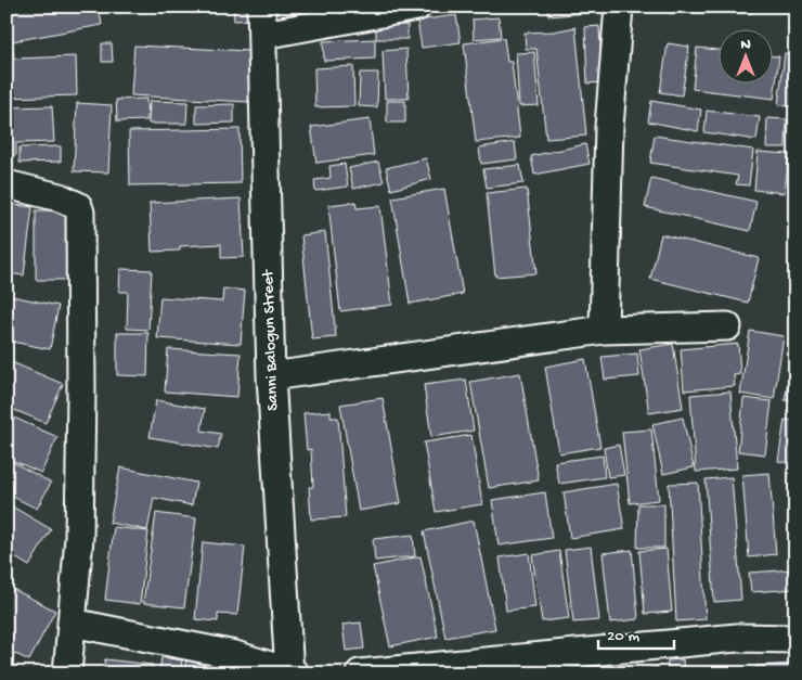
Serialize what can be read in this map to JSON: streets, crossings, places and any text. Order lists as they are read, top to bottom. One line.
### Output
{"streets":{"street":["Sanni Balogun Street"]},"scale_bar":"20 m","north":"top"}
